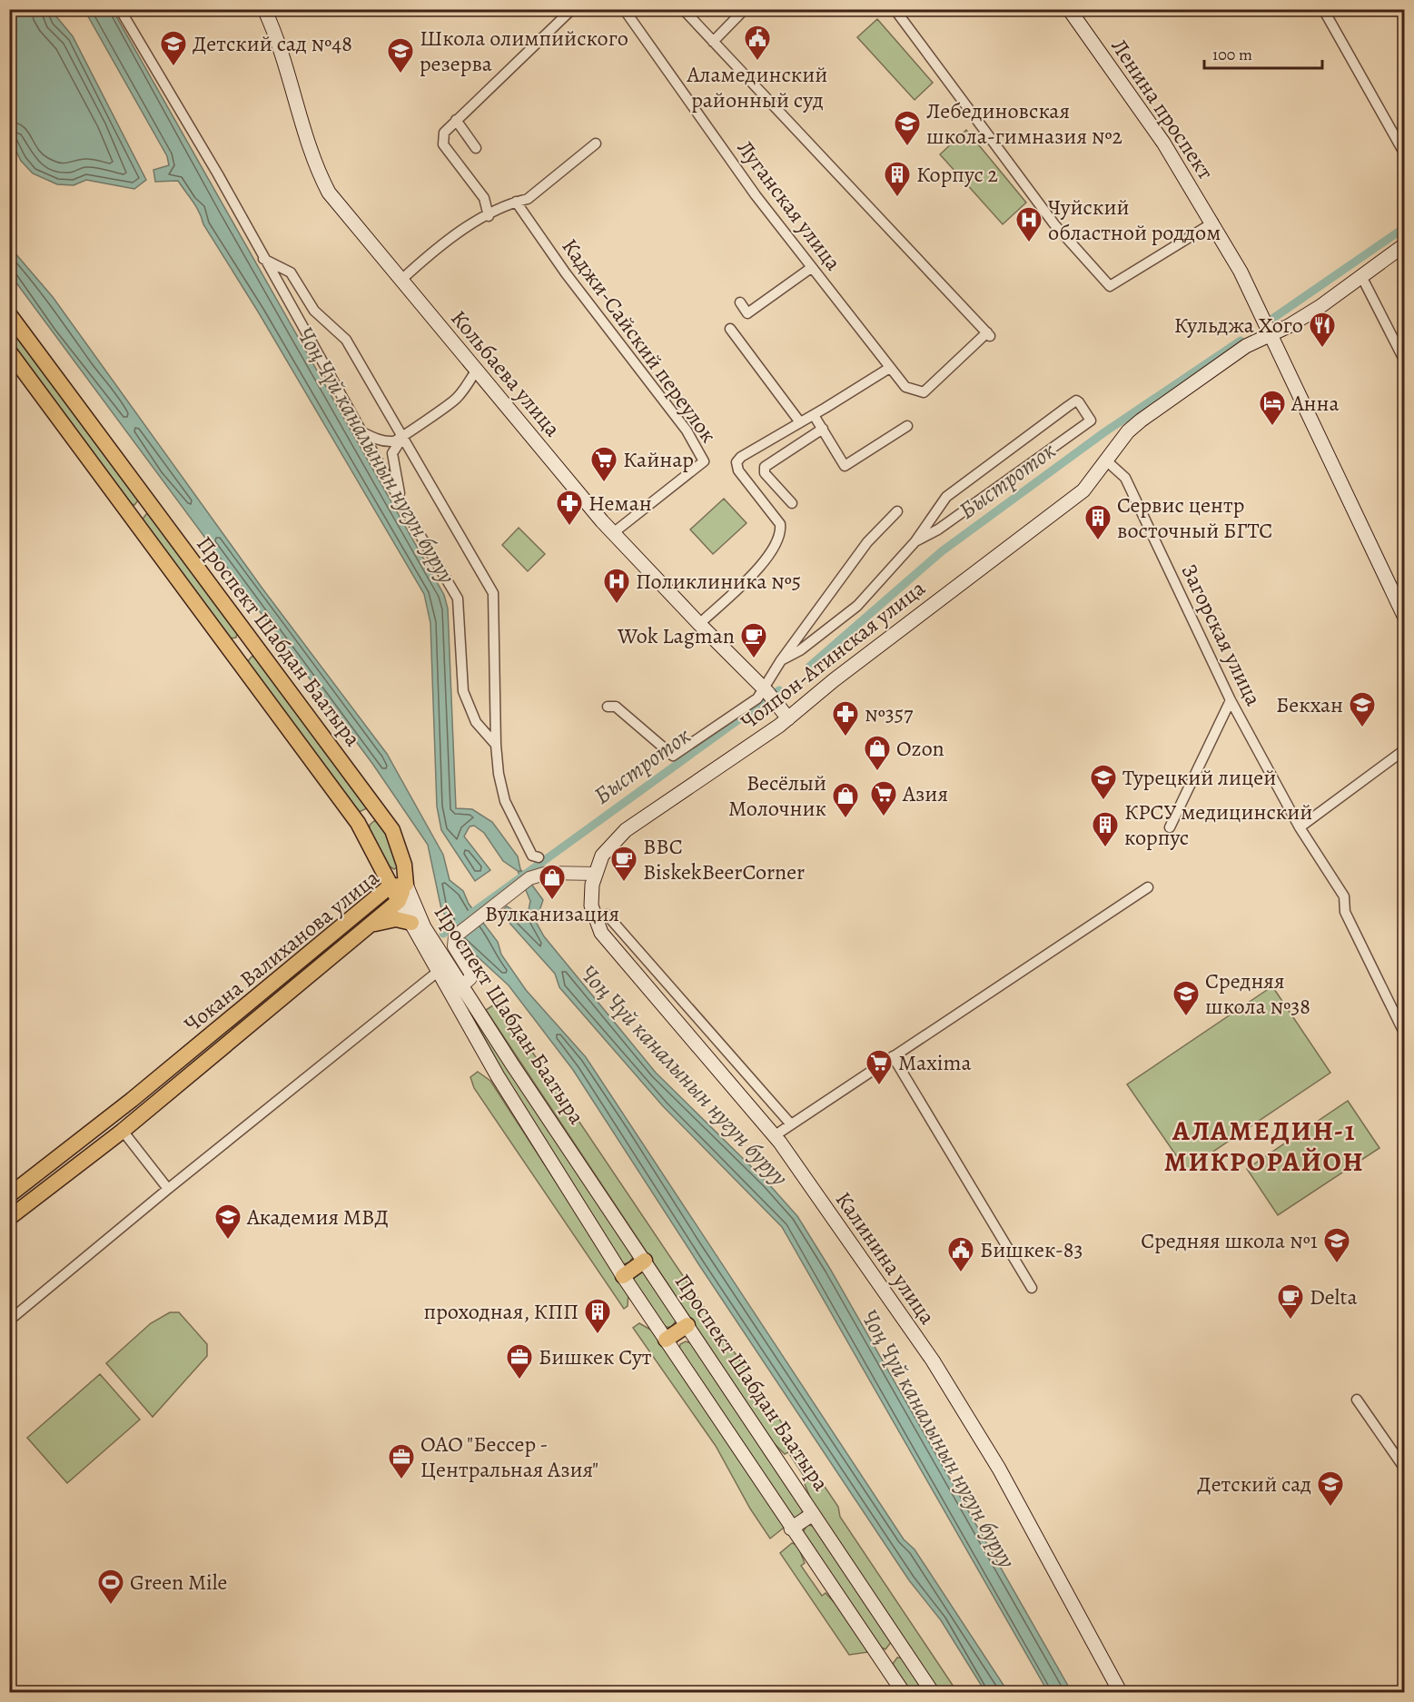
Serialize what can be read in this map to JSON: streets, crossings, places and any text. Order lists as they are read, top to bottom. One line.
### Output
{"streets":{"main road":["Ленина проспект","Кольбаева улица","Проспект Шабдан Баатыра","Чолпон-Атинская улица","Чокана Валиханова улица","Калинина улица"],"street":["Луганская улица","Каджи-Сайский переулок","Загорская улица"]},"crossings":[["Ленина проспект","Чолпон-Атинская улица"],["Луганская улица","Каджи-Сайский переулок"],["Каджи-Сайский переулок","Кольбаева улица"],["Кольбаева улица","Чолпон-Атинская улица"],["Загорская улица","Чолпон-Атинская улица"],["Проспект Шабдан Баатыра","Чокана Валиханова улица"],["Чолпон-Атинская улица","Калинина улица"]],"districts":["АЛАМЕДИН-1 МИКРОРАЙОН"],"water":["Чоң Чүй каналынын нугун буруу","Быстроток"],"places":{"public building":["Аламединский районный суд","Бишкек-83"],"school or university":["Детский сад №48","Школа олимпийского резерва","Лебединовская школа-гимназия №2","Бекхан","Турецкий лицей","Средняя школа №38","Академия МВД","Средняя школа №1","Детский сад"],"building":["Корпус 2","Сервис центр восточный БГТС","КРСУ медицинский корпус","проходная, КПП"],"hospital":["Чуйский областной роддом","Поликлиника №5"],"restaurant":["Кульджа Хого"],"hotel":["Анна"],"supermarket":["Кайнар","Азия","Maxima"],"pharmacy":["Неман","№357"],"cafe":["Wok Lagman","BBC BiskekBeerCorner","Delta"],"shop":["Ozon","Весёлый Молочник","Вулканизация"],"office":["Бишкек Сут","ОАО \"Бессер - Центральная Азия\""],"sports":["Green Mile"]},"scale_bar":"100 m"}
